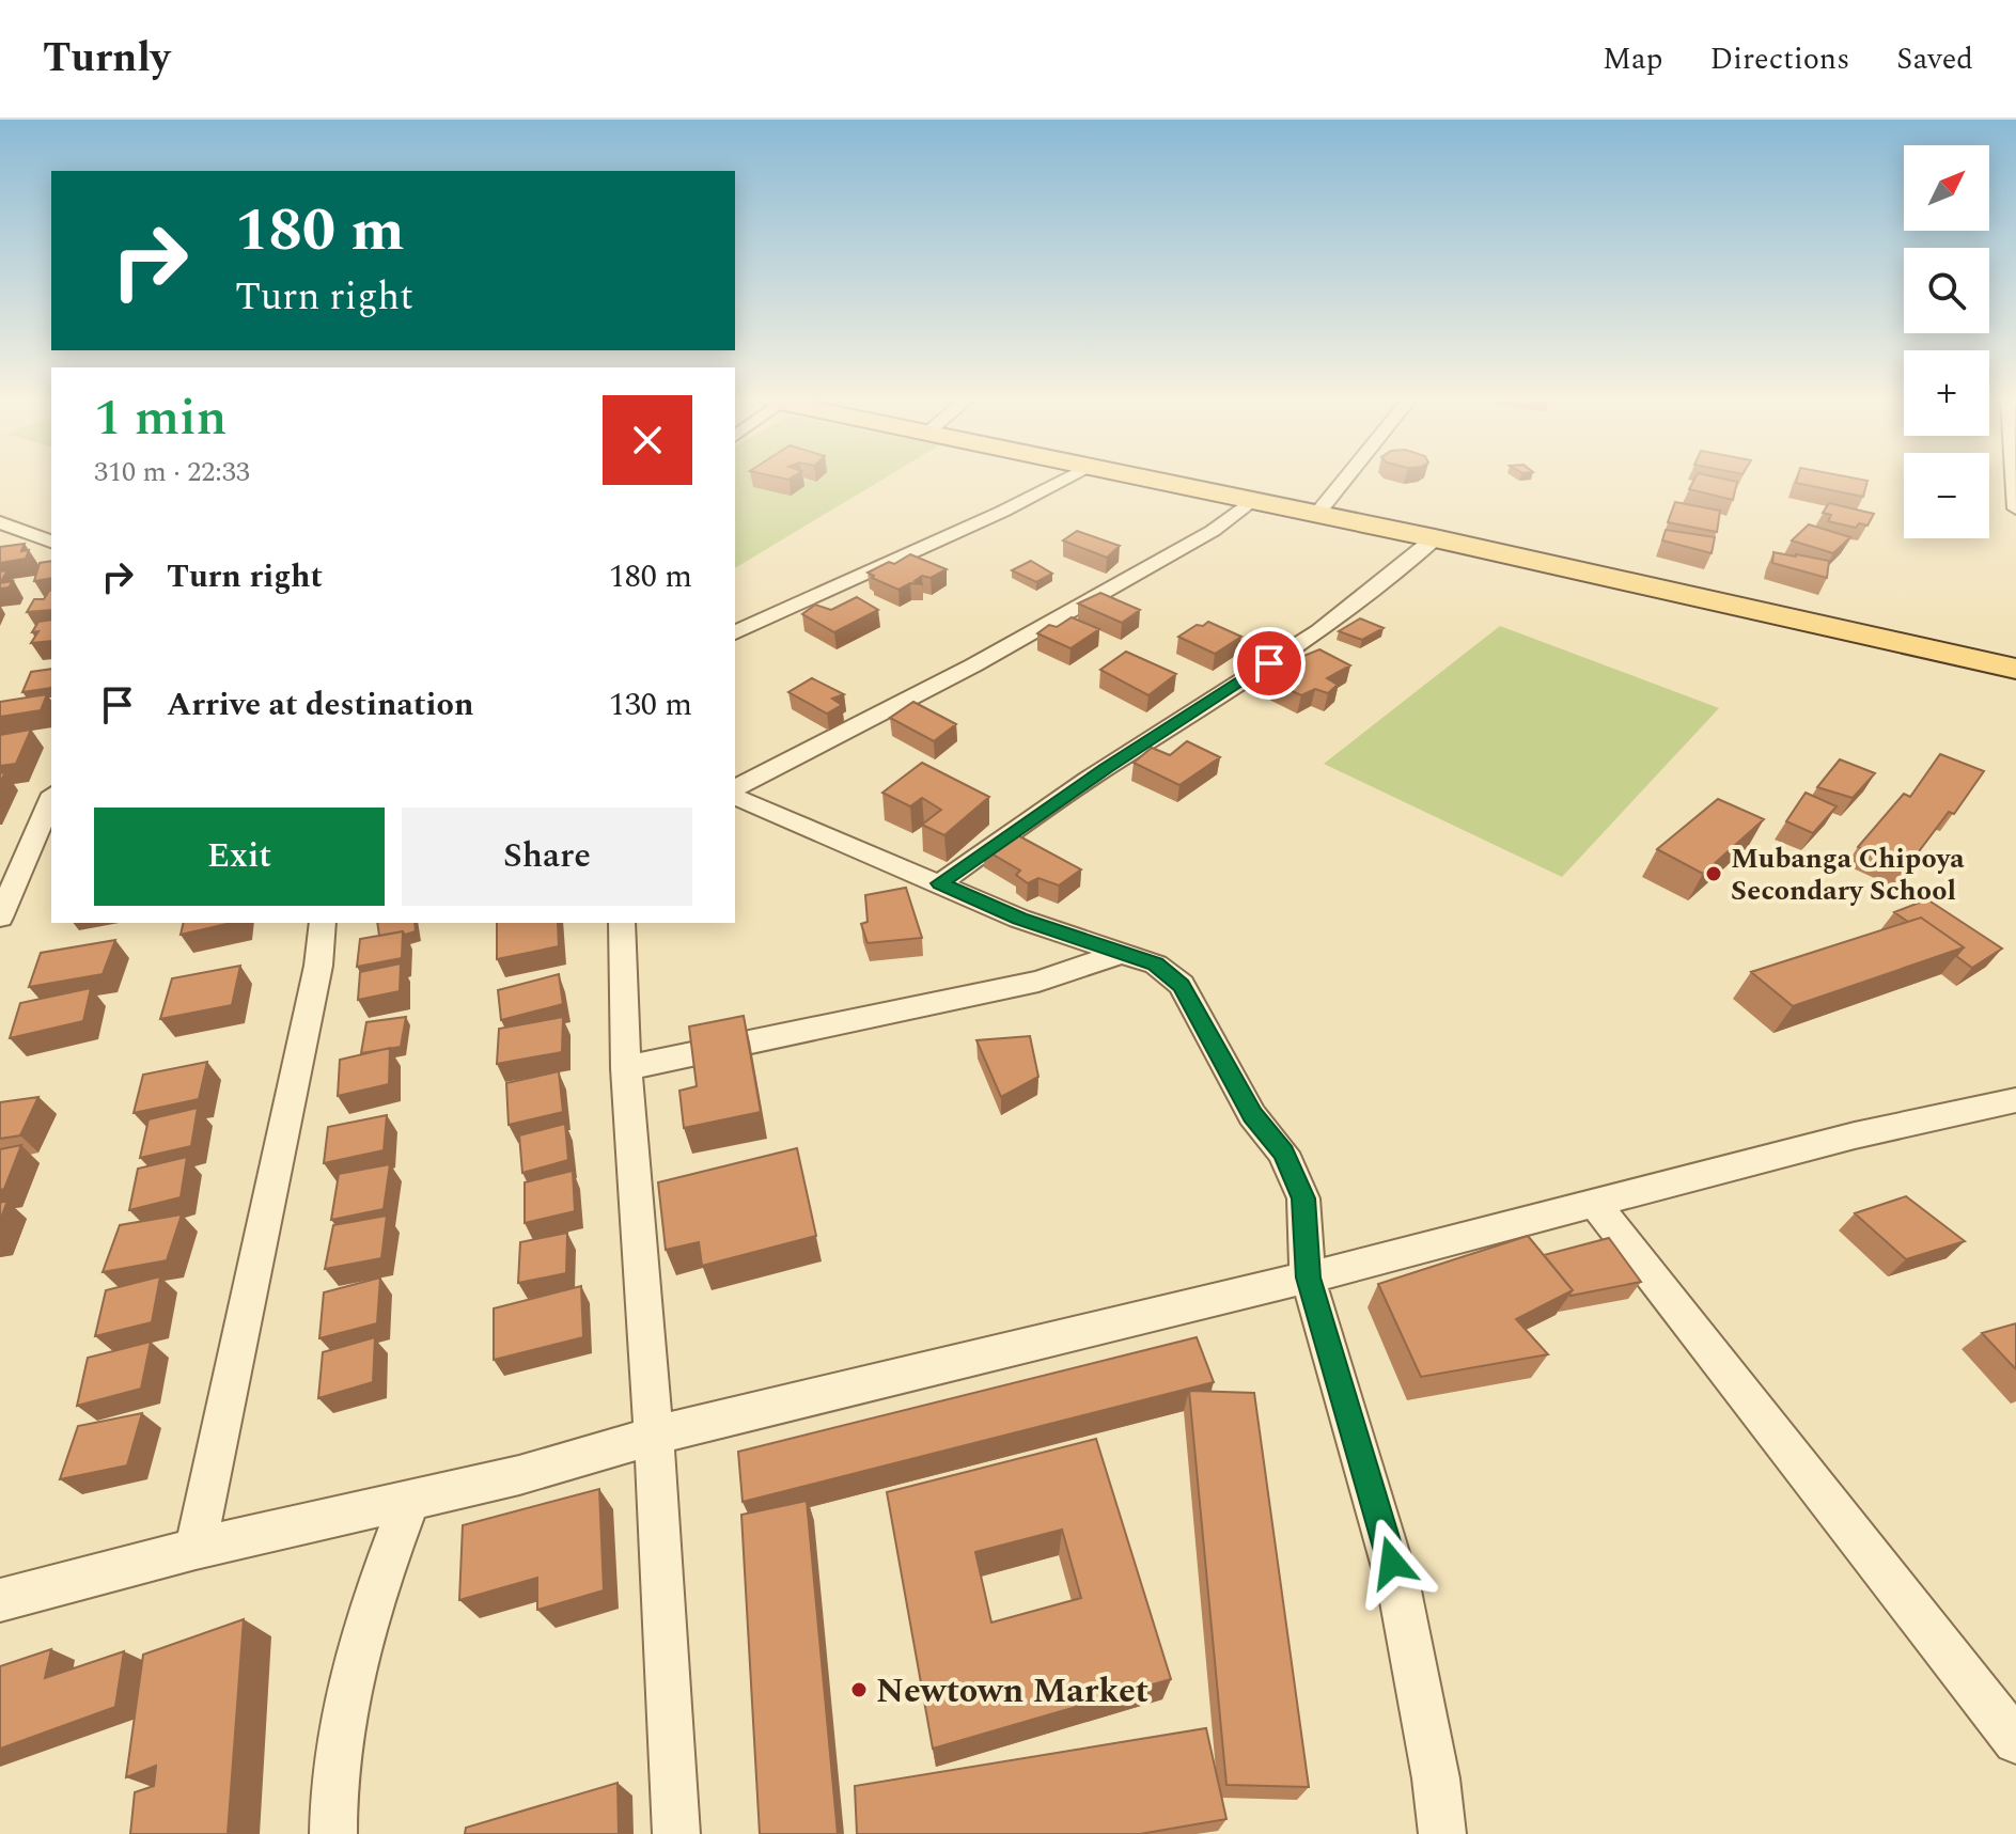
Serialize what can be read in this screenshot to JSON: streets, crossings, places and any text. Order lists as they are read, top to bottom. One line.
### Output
{"places":["Mubanga Chipoya Secondary School","Newtown Market"],"north":"top right","page":{"header":"Turnly","nav":["Map","Directions","Saved"],"map_buttons":["+","−"],"turn":["180 m","Turn right"],"heading":["1 min","310 m · 22:33"],"list":[{"name":"Turn right","value":"180 m"},{"name":"Arrive at destination","value":"130 m"}],"buttons":["Exit","Share"]}}
